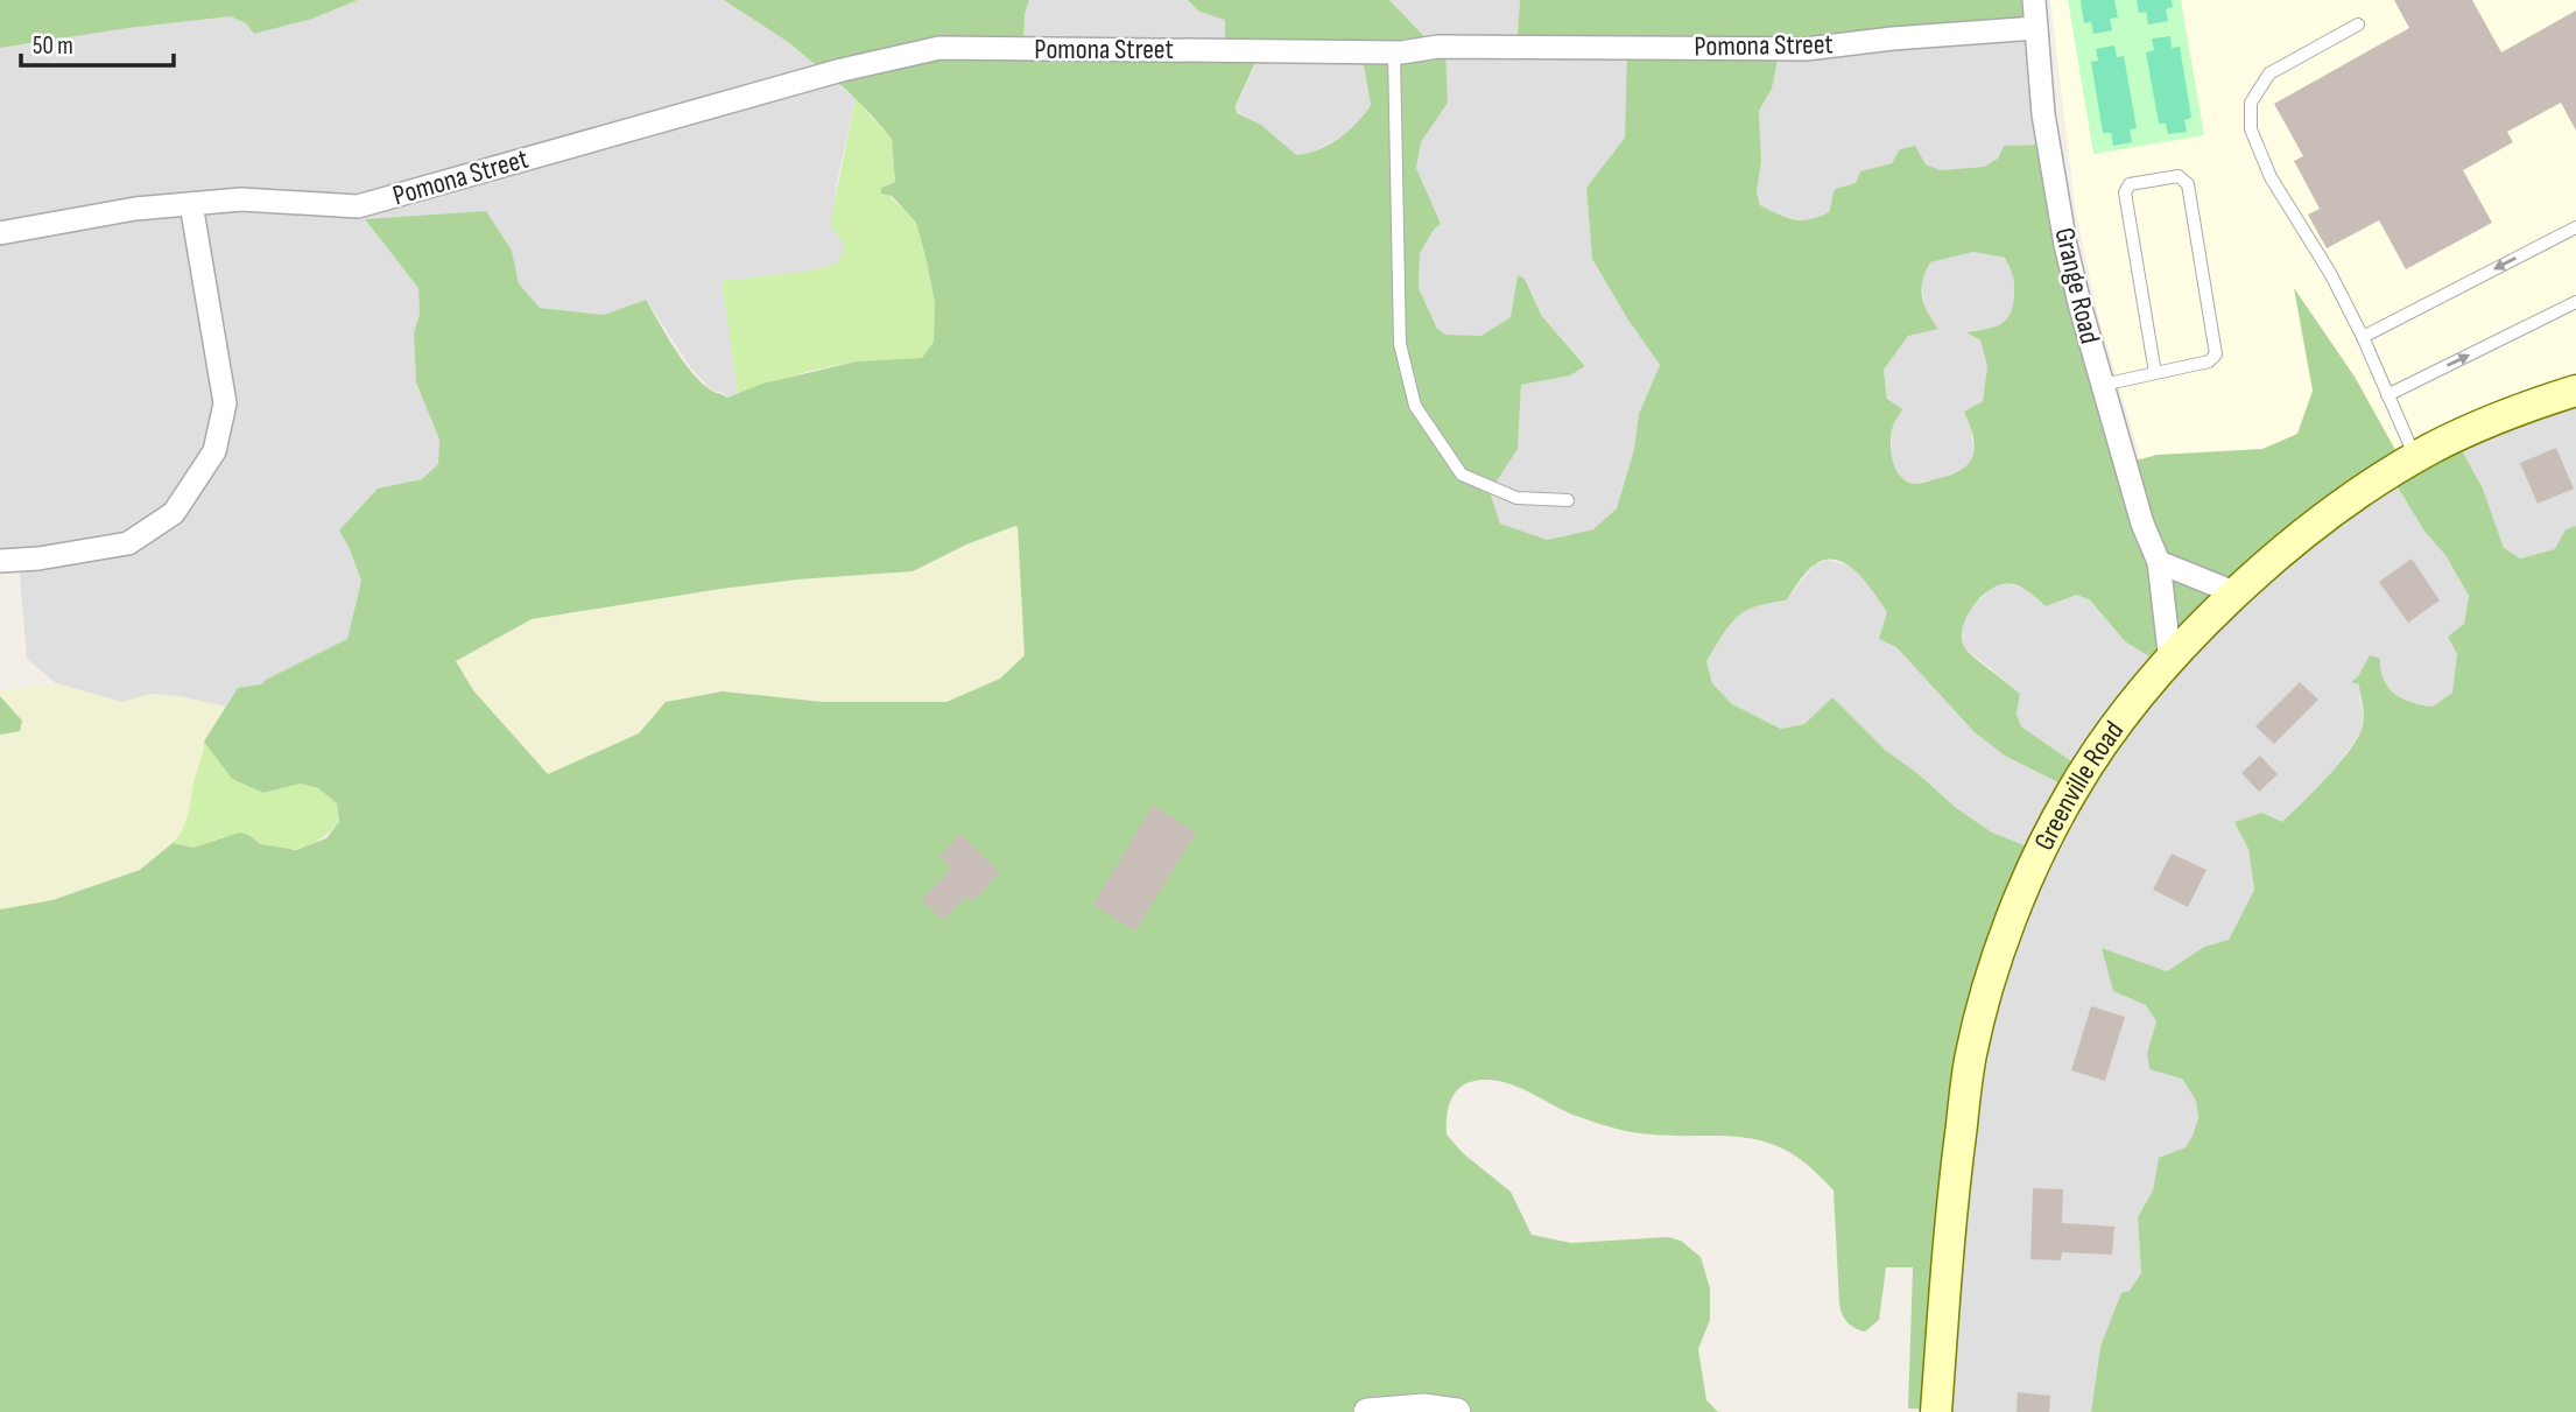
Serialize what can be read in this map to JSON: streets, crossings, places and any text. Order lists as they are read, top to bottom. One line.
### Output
{"streets":{"main road":["Greenville Road"],"street":["Pomona Street","Grange Road"]},"crossings":[["Pomona Street","Grange Road"],["Grange Road","Greenville Road"]],"scale_bar":"50 m"}
